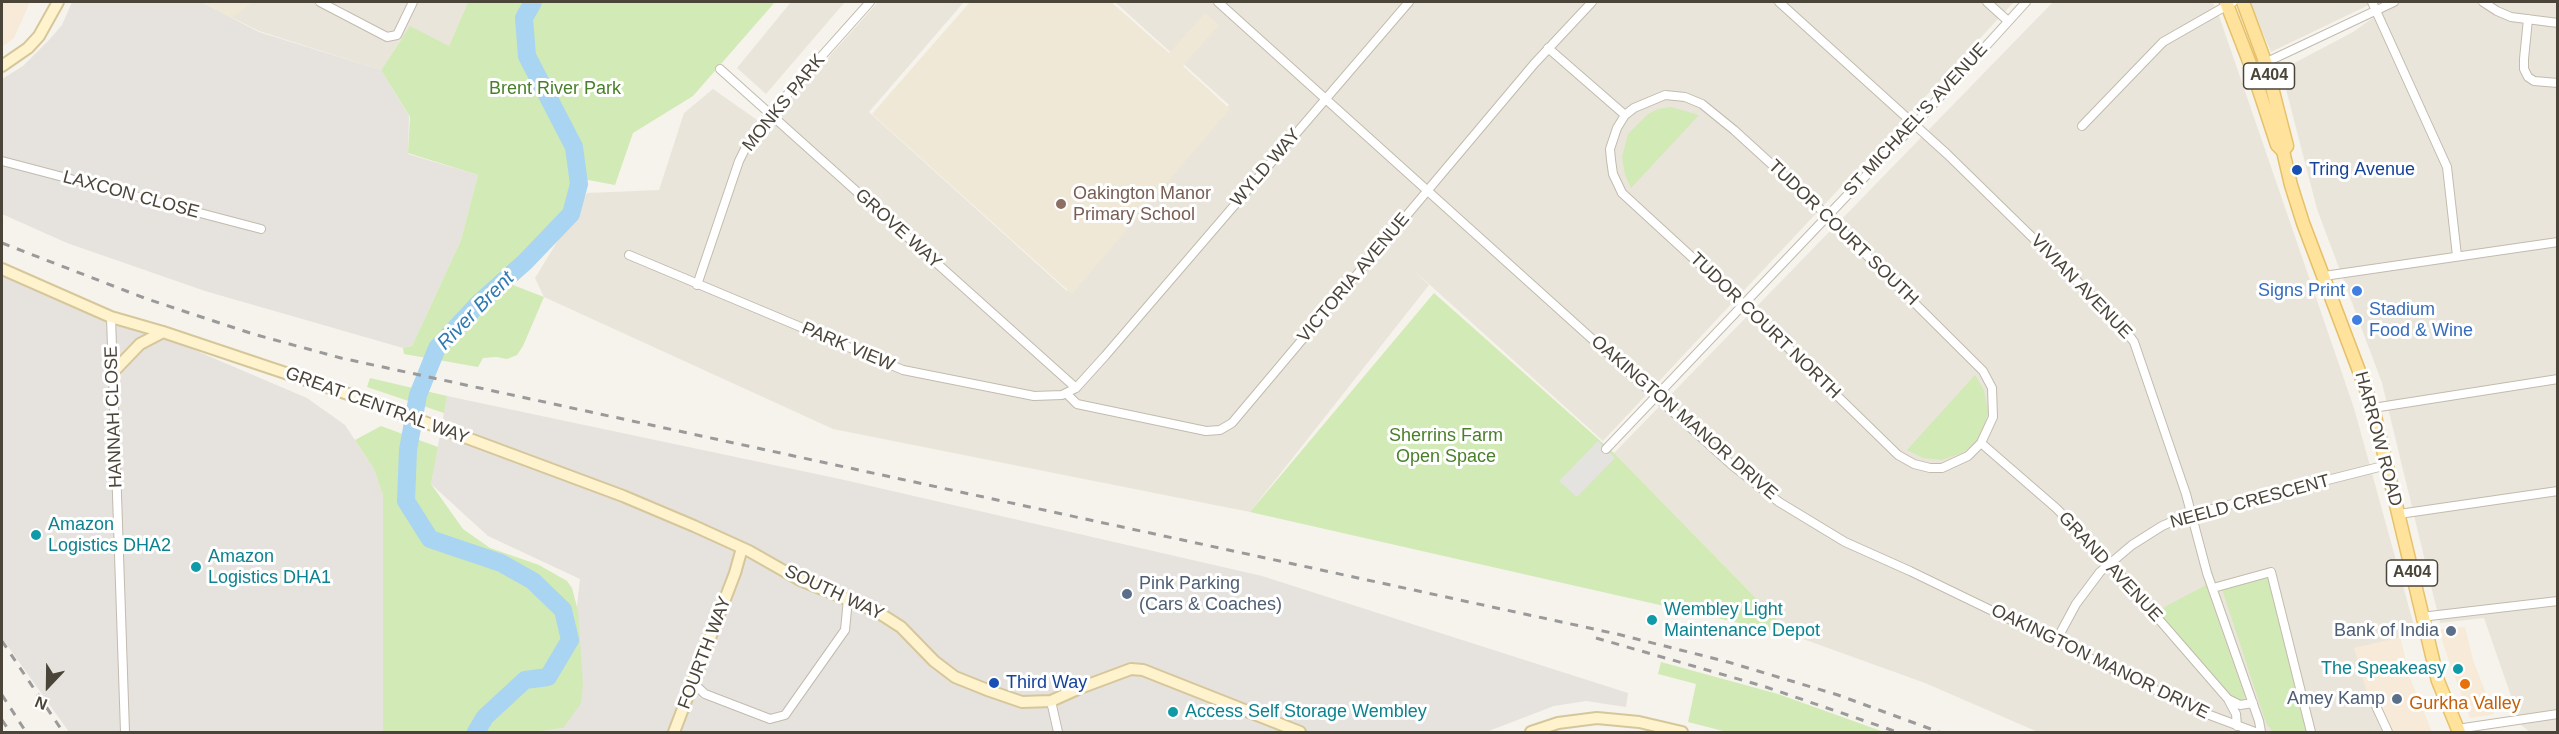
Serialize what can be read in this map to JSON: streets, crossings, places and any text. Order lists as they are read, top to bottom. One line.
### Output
{"streets":{"main road":["A404","GREAT CENTRAL WAY","HARROW ROAD","SOUTH WAY","FOURTH WAY"],"street":["MONKS PARK","ST MICHAEL'S AVENUE","WYLD WAY","LAXCON CLOSE","GROVE WAY","TUDOR COURT SOUTH","VICTORIA AVENUE","VIVIAN AVENUE","TUDOR COURT NORTH","PARK VIEW","HANNAH CLOSE","OAKINGTON MANOR DRIVE","NEELD CRESCENT","GRAND AVENUE"]},"crossings":[["MONKS PARK","GROVE WAY"],["MONKS PARK","PARK VIEW"],["ST MICHAEL'S AVENUE","TUDOR COURT SOUTH"],["ST MICHAEL'S AVENUE","VIVIAN AVENUE"],["ST MICHAEL'S AVENUE","TUDOR COURT NORTH"],["ST MICHAEL'S AVENUE","OAKINGTON MANOR DRIVE"],["WYLD WAY","GROVE WAY"],["WYLD WAY","PARK VIEW"],["WYLD WAY","OAKINGTON MANOR DRIVE"],["GROVE WAY","PARK VIEW"],["TUDOR COURT SOUTH","TUDOR COURT NORTH"],["TUDOR COURT SOUTH","GRAND AVENUE"],["VICTORIA AVENUE","PARK VIEW"],["VICTORIA AVENUE","OAKINGTON MANOR DRIVE"],["VIVIAN AVENUE","NEELD CRESCENT"],["TUDOR COURT NORTH","GRAND AVENUE"],["GREAT CENTRAL WAY","HANNAH CLOSE"],["GREAT CENTRAL WAY","SOUTH WAY"],["GREAT CENTRAL WAY","FOURTH WAY"],["OAKINGTON MANOR DRIVE","NEELD CRESCENT"],["OAKINGTON MANOR DRIVE","GRAND AVENUE"],["HARROW ROAD","NEELD CRESCENT"],["NEELD CRESCENT","GRAND AVENUE"],["SOUTH WAY","FOURTH WAY"]],"water":["River Brent"],"parks":["Brent River Park","Sherrins Farm Open Space"],"places":["Tring Avenue","Oakington Manor Primary School","Signs Print","Stadium Food & Wine","Amazon Logistics DHA2","Amazon Logistics DHA1","Pink Parking (Cars & Coaches)","Wembley Light Maintenance Depot","Bank of India","The Speakeasy","Third Way","Gurkha Valley","Amey Kamp","Access Self Storage Wembley"],"north":"bottom"}
